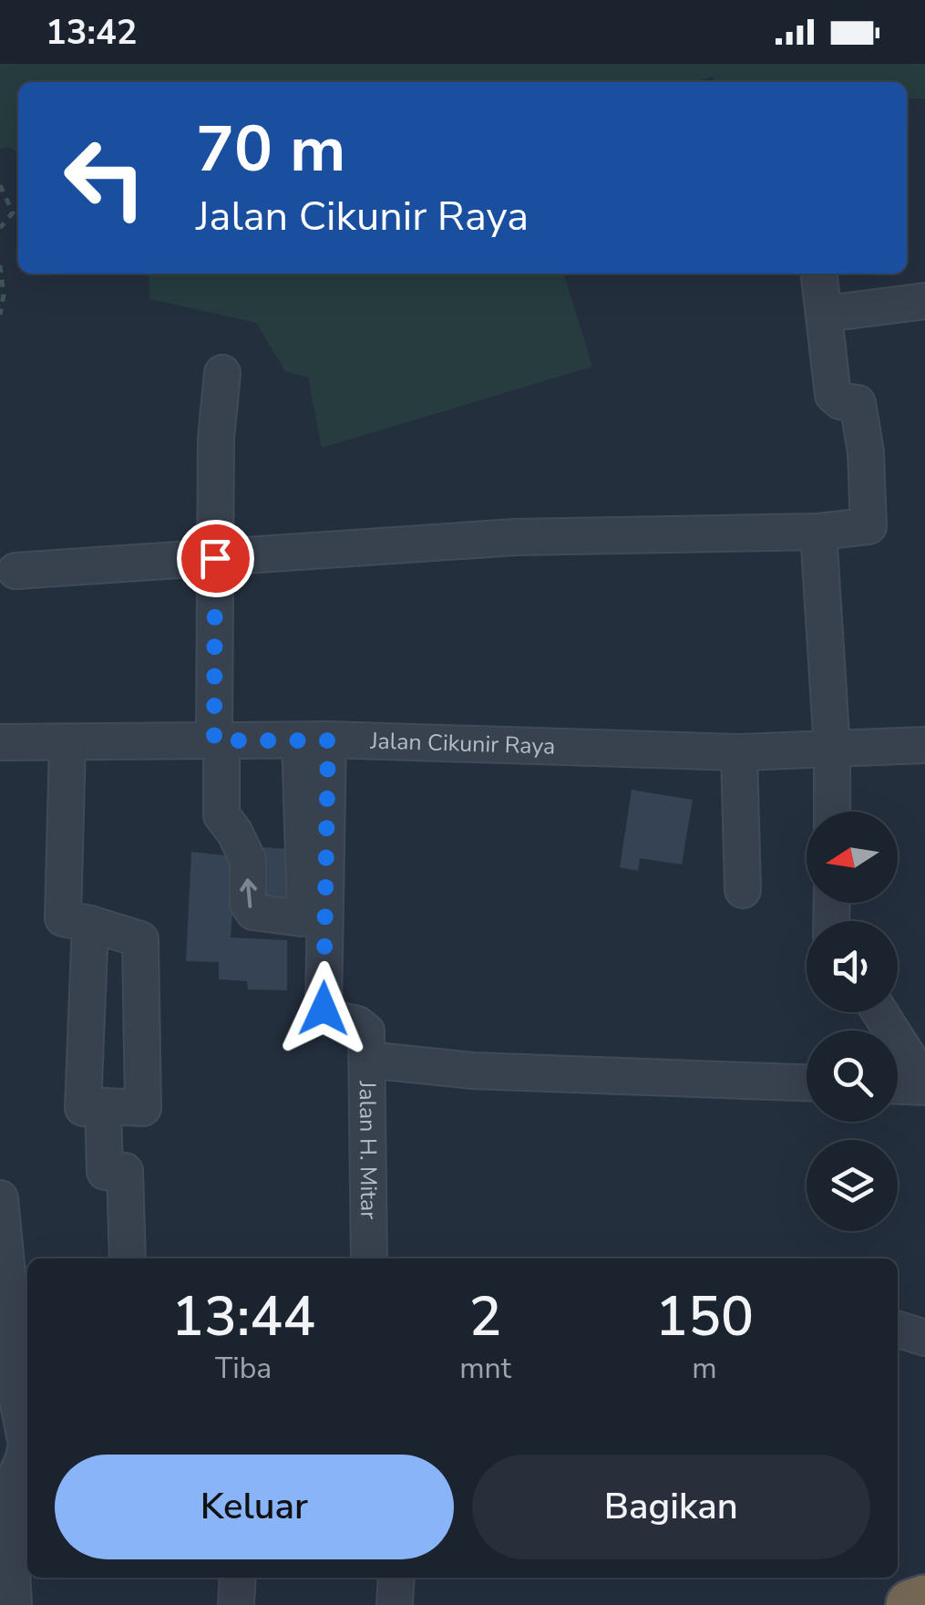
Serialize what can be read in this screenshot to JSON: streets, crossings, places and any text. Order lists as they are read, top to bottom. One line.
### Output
{"streets":{"street":["Jalan Cikunir Raya","Jalan H. Mitar"]},"crossings":[["Jalan Cikunir Raya","Jalan H. Mitar"]],"north":"left","page":{"status":"13:42","turn":["70 m","Jalan Cikunir Raya"],"eta":["13:44","Tiba","2","mnt","150","m"],"buttons":["Keluar","Bagikan"]}}
